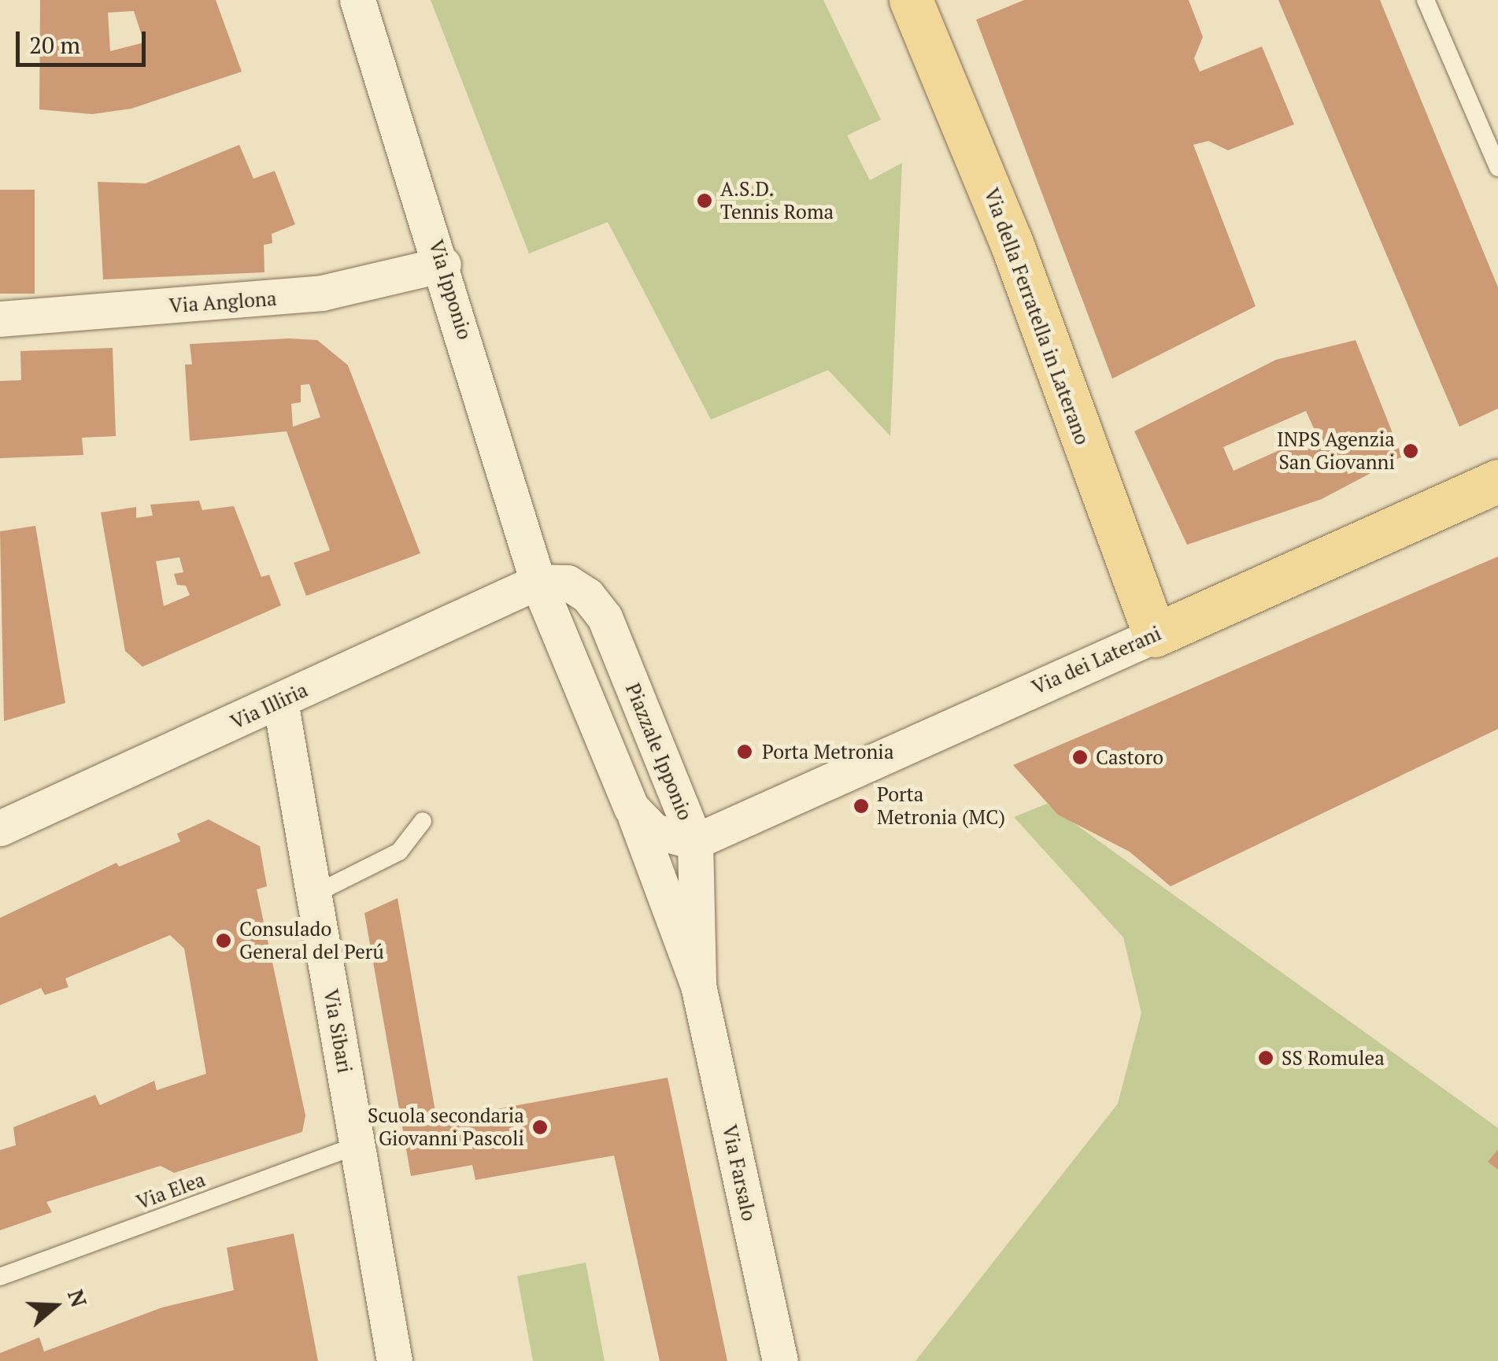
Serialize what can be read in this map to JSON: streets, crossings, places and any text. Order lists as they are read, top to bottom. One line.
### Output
{"streets":{"main road":["Via della Ferratella in Laterano","Via dei Laterani"],"street":["Via Ipponio","Via Anglona","Via Illiria","Piazzale Ipponio","Via Sibari","Via Farsalo"],"lane":["Via Elea"]},"crossings":[["Via Ipponio","Via Anglona"],["Via Ipponio","Via Illiria"],["Via Ipponio","Piazzale Ipponio"],["Via della Ferratella in Laterano","Via dei Laterani"],["Via dei Laterani","Piazzale Ipponio"],["Via dei Laterani","Via Farsalo"],["Via Illiria","Piazzale Ipponio"],["Via Illiria","Via Sibari"],["Piazzale Ipponio","Via Farsalo"],["Via Sibari","Via Elea"]],"places":["A.S.D. Tennis Roma","INPS Agenzia San Giovanni","Porta Metronia","Castoro","Porta Metronia (MC)","Consulado General del Perú","SS Romulea","Scuola secondaria Giovanni Pascoli"],"scale_bar":"20 m","north":"right"}
